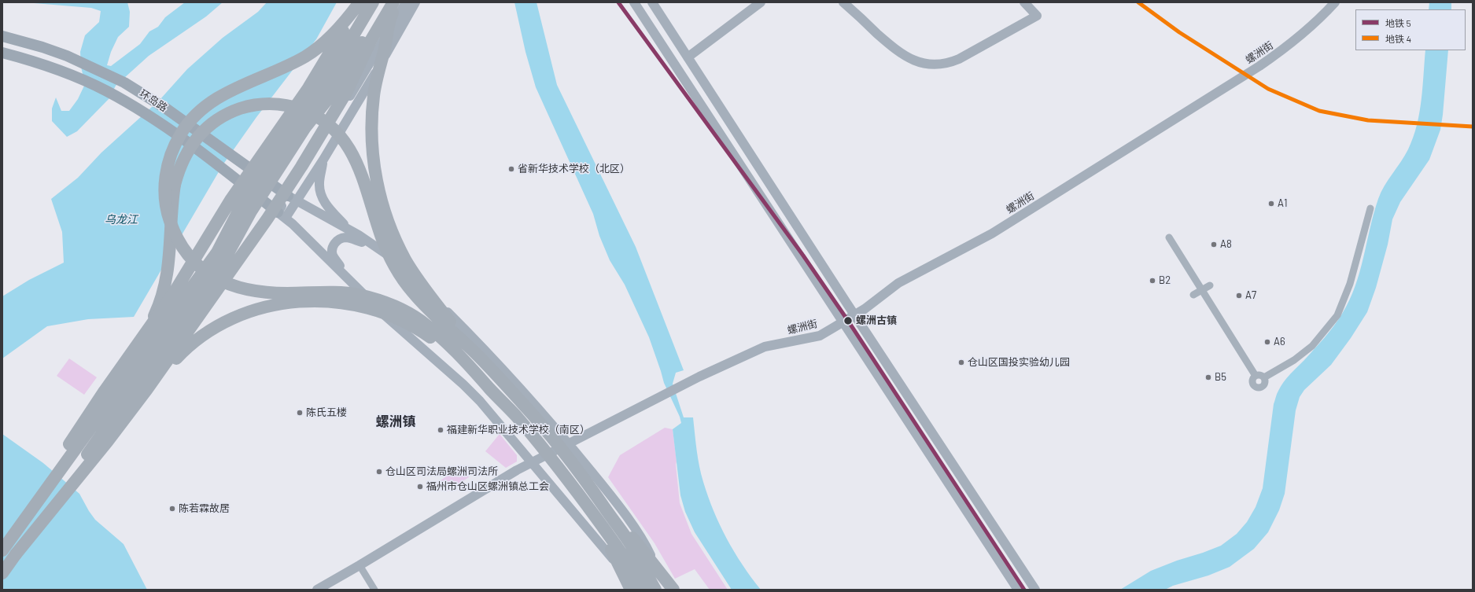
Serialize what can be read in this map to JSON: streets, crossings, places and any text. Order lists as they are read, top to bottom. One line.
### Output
{"streets":{"main road":["环岛路"],"street":["螺洲街"]},"districts":["螺洲镇"],"water":["乌龙江"],"places":["省新华技术学校（北区）","A1","A8","B2","A7","螺洲古镇","A6","仓山区国投实验幼儿园","B5","陈氏五楼","福建新华职业技术学校（南区）","仓山区司法局螺洲司法所","福州市仓山区螺洲镇总工会","陈若霖故居"],"lines":["metro line 5","metro line 4"],"legend":["地铁 5","地铁 4"]}
